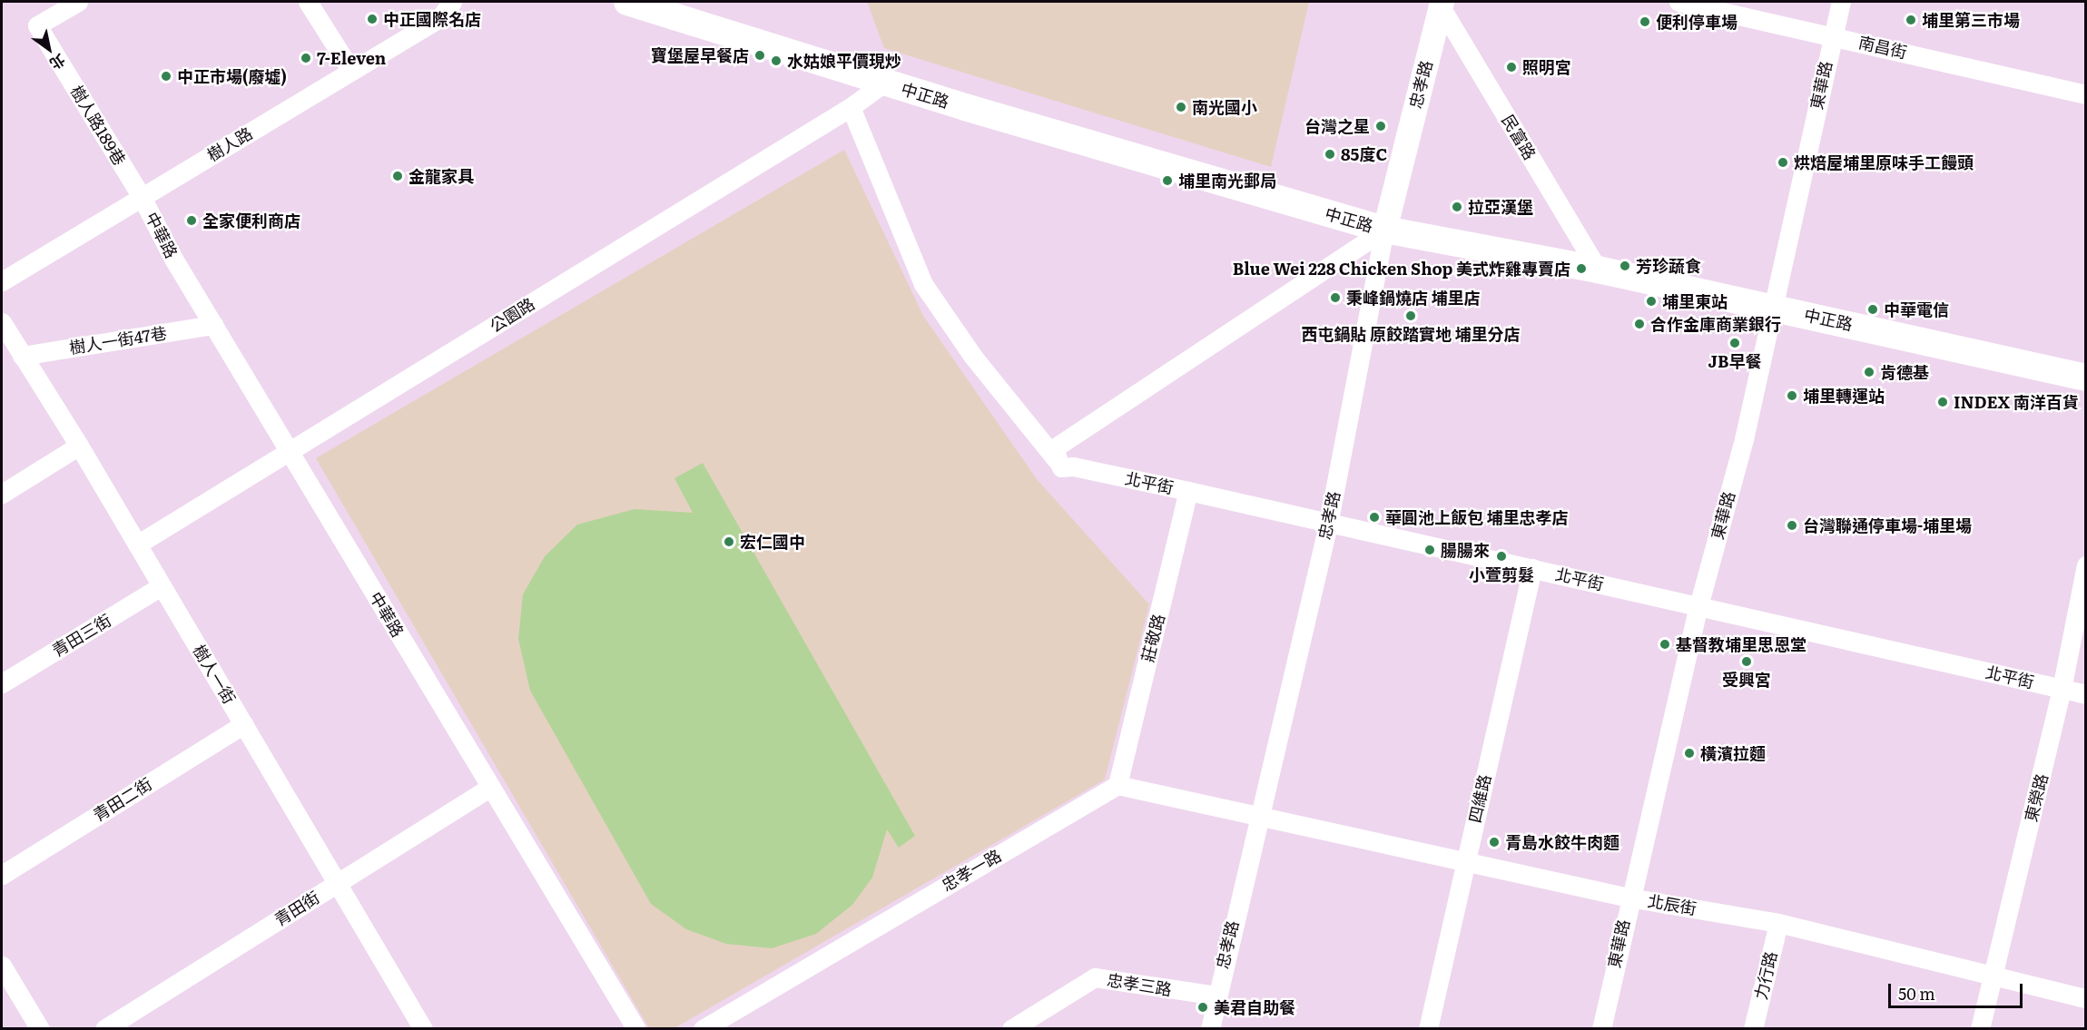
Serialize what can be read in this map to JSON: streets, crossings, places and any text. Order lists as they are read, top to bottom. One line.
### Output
{"streets":{"main road":["中正路"],"street":["南昌街","忠孝路","東華路","樹人路189巷","民富路","樹人路","中華路","公園路","樹人一街47巷","北平街","青田三街","莊敬路","樹人一街","東榮路","四維路","青田二街","忠孝一路","北辰街","青田街","力行路","忠孝三路"]},"crossings":[["南昌街","東華路"],["忠孝路","中正路"],["忠孝路","民富路"],["忠孝路","北平街"],["忠孝路","北辰街"],["忠孝路","忠孝三路"],["東華路","中正路"],["東華路","北平街"],["東華路","北辰街"],["中正路","民富路"],["中正路","公園路"],["樹人路189巷","樹人路"],["樹人路189巷","中華路"],["樹人路","中華路"],["中華路","公園路"],["中華路","樹人一街47巷"],["中華路","青田街"],["公園路","樹人一街"],["樹人一街47巷","樹人一街"],["北平街","莊敬路"],["北平街","東榮路"],["北平街","四維路"],["青田三街","樹人一街"],["莊敬路","忠孝一路"],["樹人一街","青田二街"],["樹人一街","青田街"],["東榮路","北辰街"],["四維路","北辰街"],["北辰街","力行路"]],"places":["中正國際名店","埔里第三市場","便利停車場","寶堡屋早餐店","7-Eleven","水姑娘平價現炒","照明宮","中正市場(廢墟)","南光國小","台灣之星","85度C","烘焙屋埔里原味手工饅頭","金龍家具","埔里南光郵局","拉亞漢堡","全家便利商店","芳珍蔬食","Blue Wei 228 Chicken Shop 美式炸雞專賣店","秉峰鍋燒店 埔里店","埔里東站","中華電信","西屯鍋貼 原餃踏實地 埔里分店","合作金庫商業銀行","JB早餐","肯德基","埔里轉運站","INDEX 南洋百貨","華圓池上飯包 埔里忠孝店","台灣聯通停車場-埔里場","宏仁國中","腸腸來","小萱剪髮","基督教埔里思恩堂","受興宮","橫濱拉麵","青島水餃牛肉麵","美君自助餐"],"scale_bar":"50 m","north":"bottom right"}
